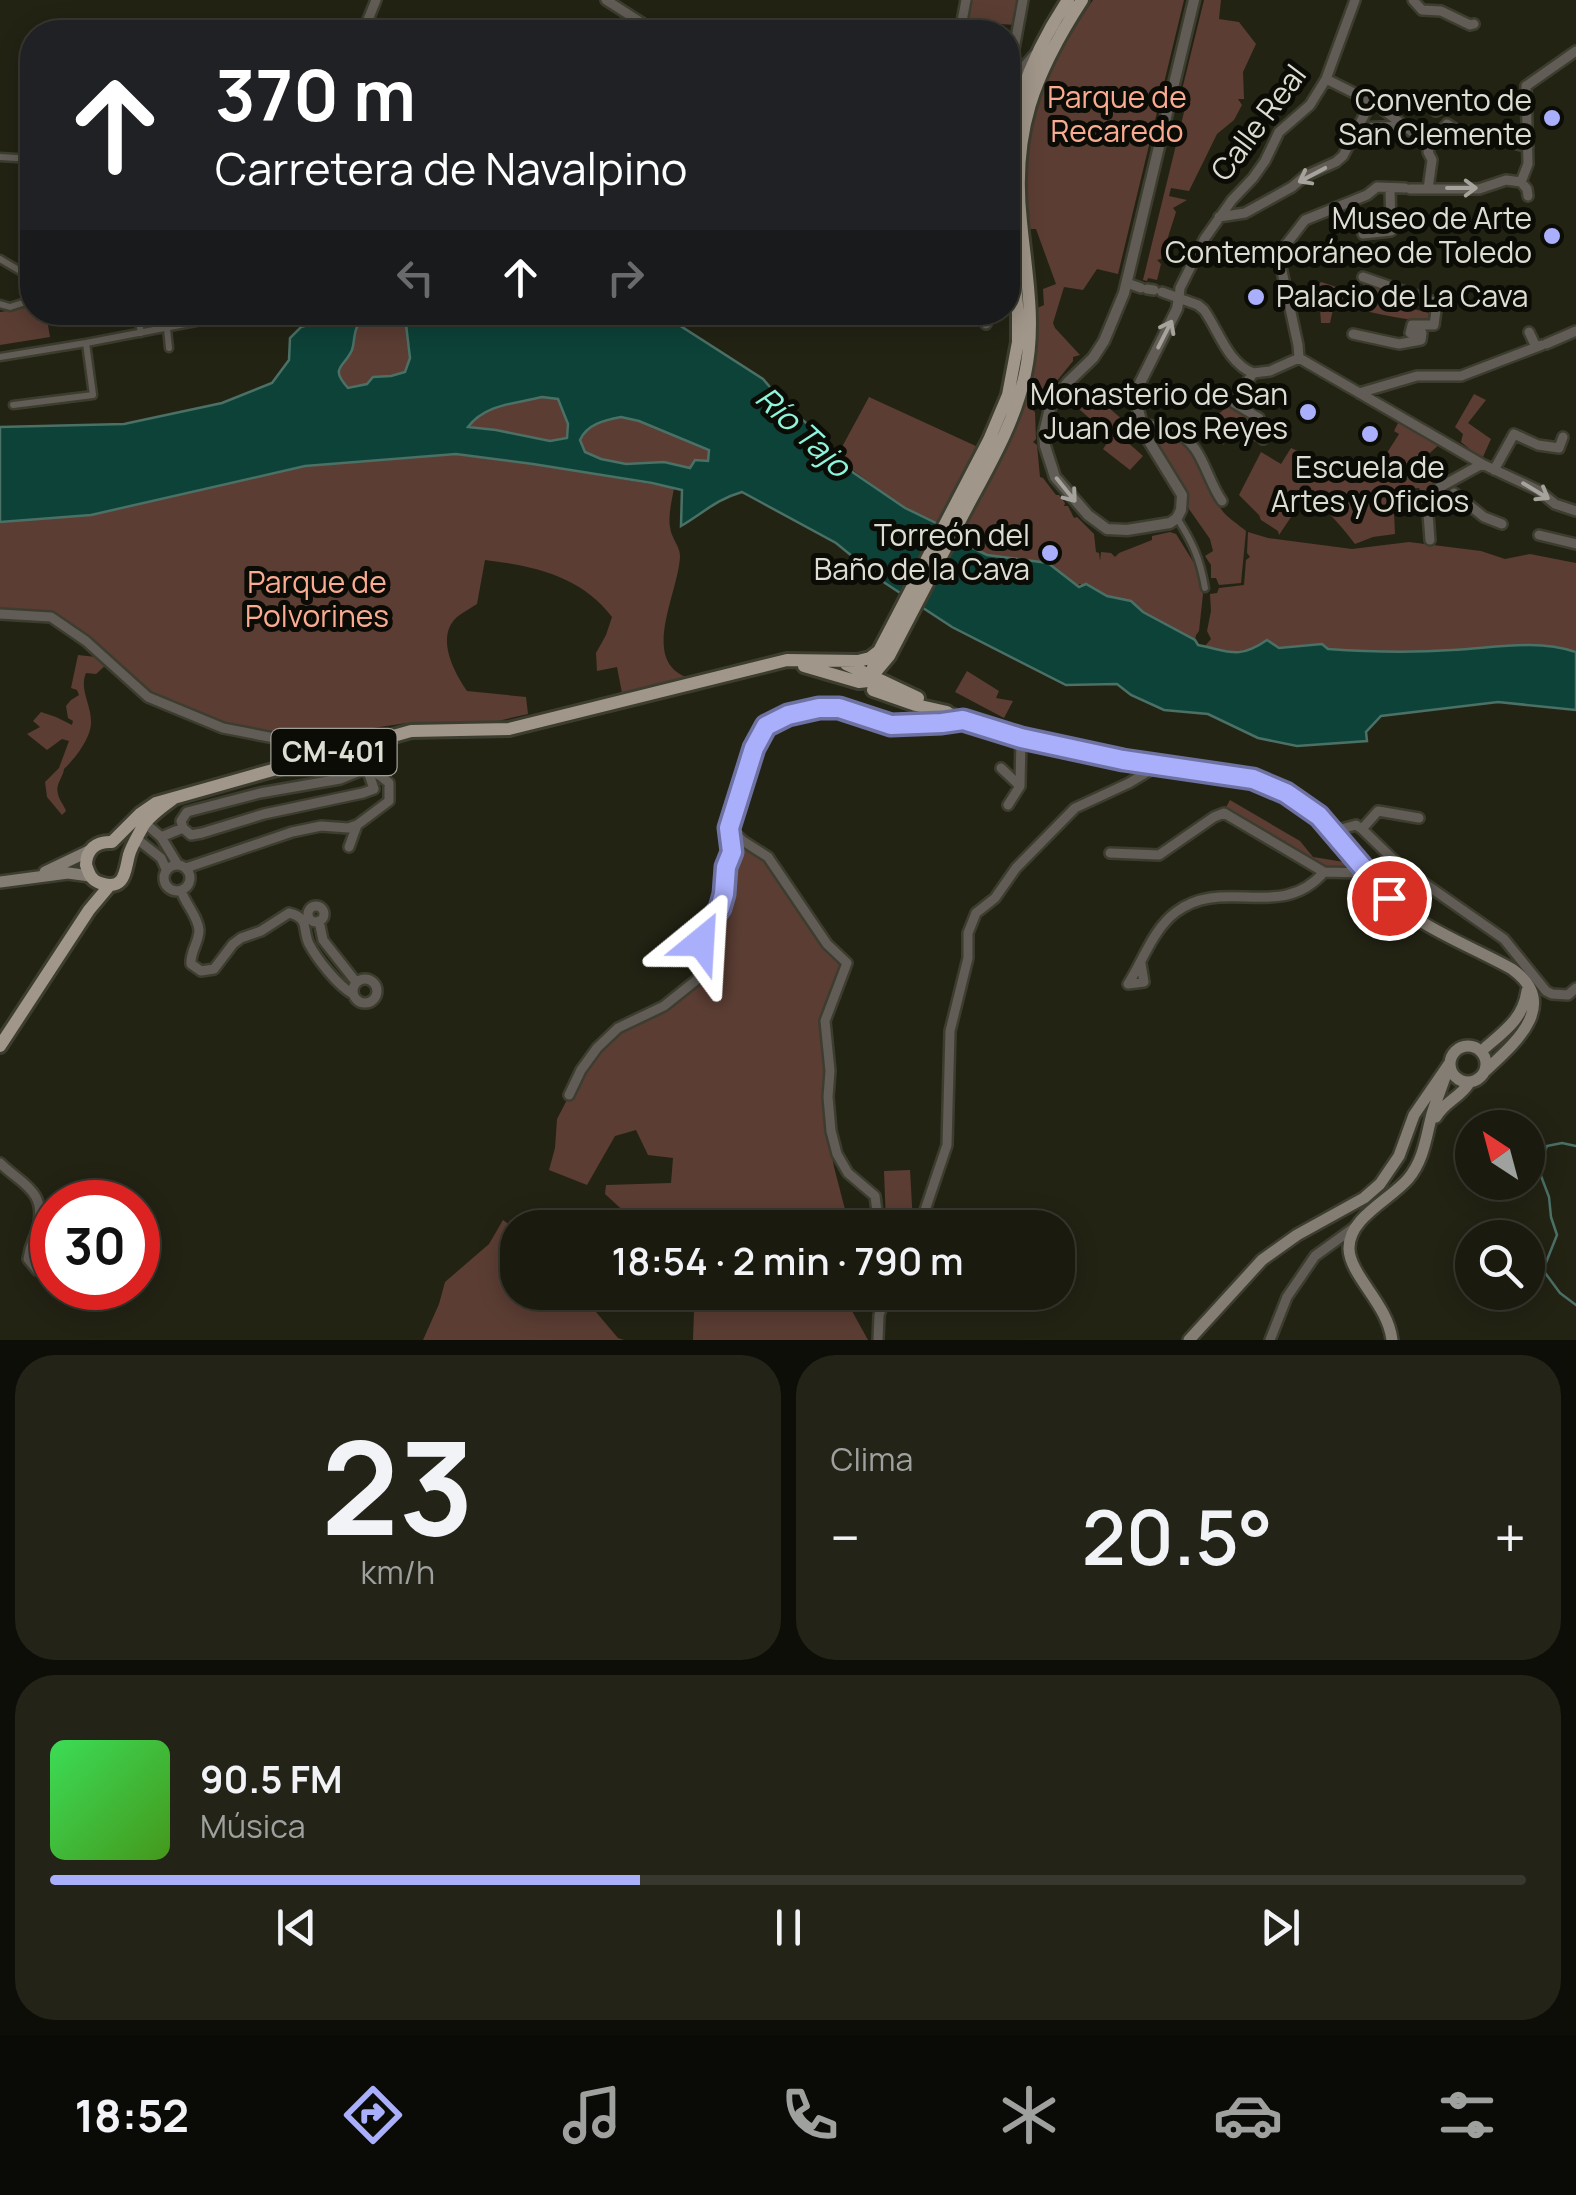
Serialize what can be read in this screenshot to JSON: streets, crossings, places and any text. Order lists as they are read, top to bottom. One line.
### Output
{"streets":{"main road":["CM-401"],"street":["Calle Real"]},"water":["Río Tajo"],"parks":["Parque de Recaredo","Parque de Polvorines"],"places":["Convento de San Clemente","Museo de Arte Contemporáneo de Toledo","Palacio de La Cava","Monasterio de San Juan de los Reyes","Escuela de Artes y Oficios","Torreón del Baño de la Cava"],"north":"top left","page":{"turn":["370 m","Carretera de Navalpino"],"limit":"30","trip":"18:54 · 2 min · 790 m","tile":[["23","km/h"],"Clima"],"heat":["−","20.5°","+"],"song":["90.5 FM","Música"],"tabs":"18:52"}}
